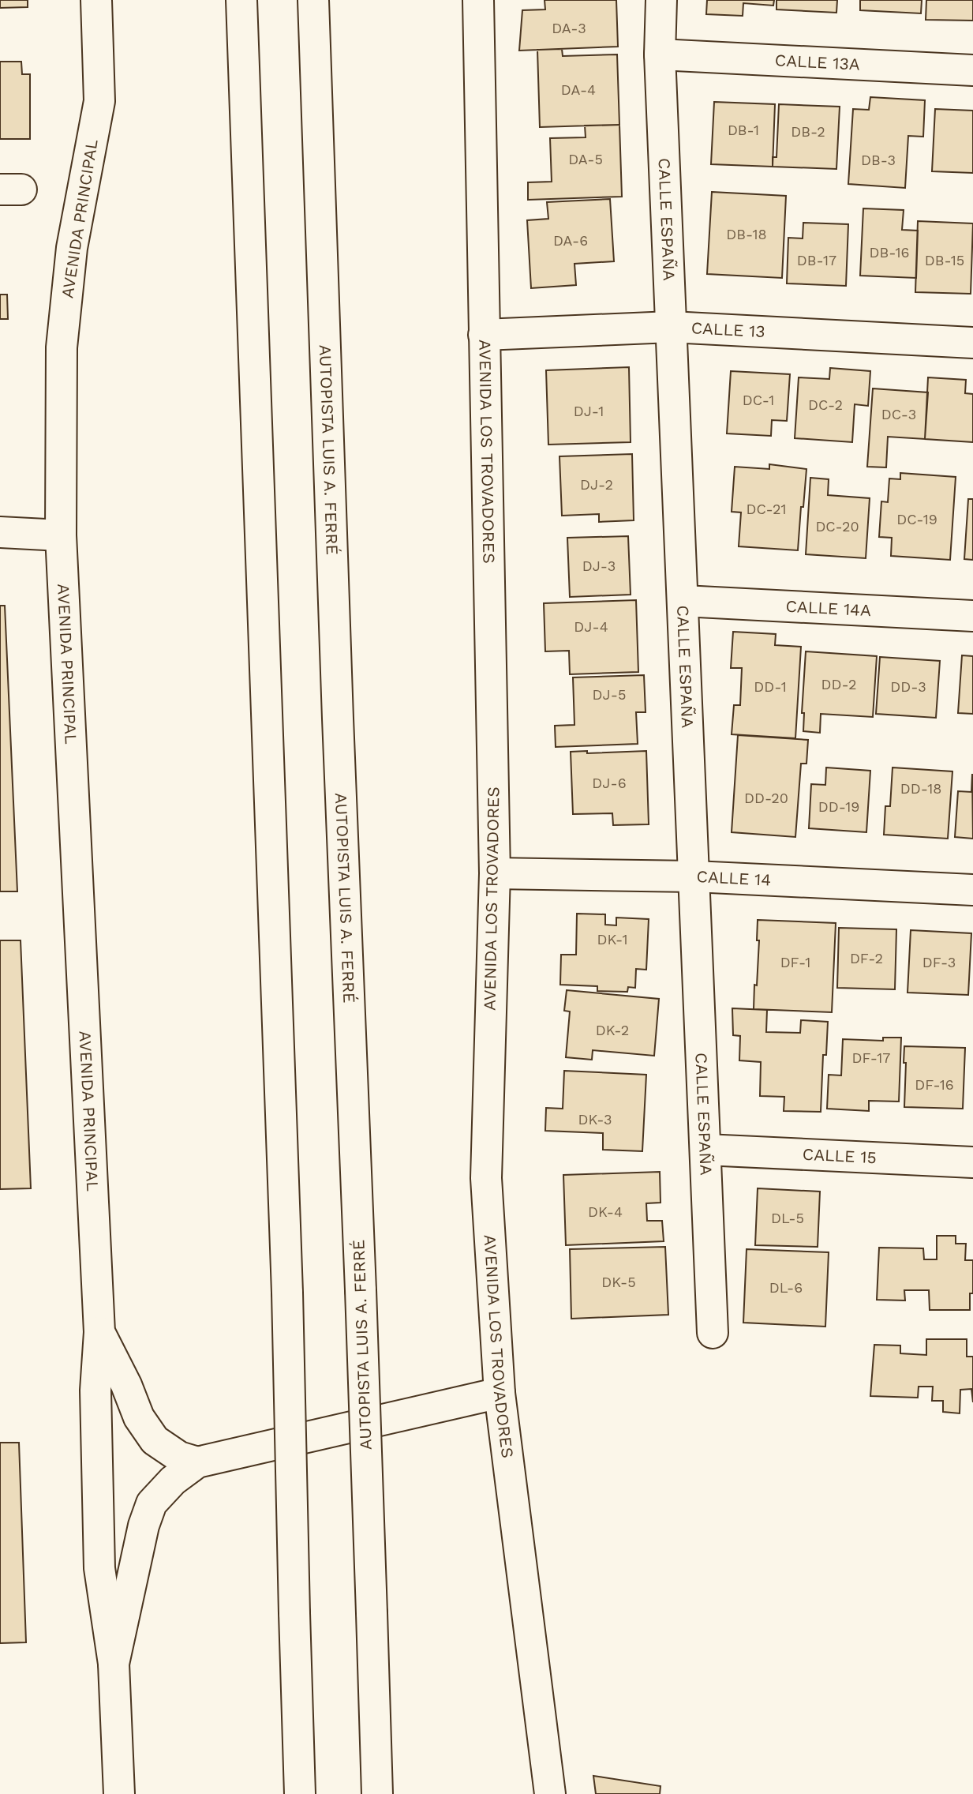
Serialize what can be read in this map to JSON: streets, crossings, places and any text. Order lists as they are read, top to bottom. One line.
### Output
{"streets":{"main road":["CALLE 13A","AVENIDA PRINCIPAL","CALLE ESPAÑA","CALLE 13","AUTOPISTA LUIS A. FERRÉ","AVENIDA LOS TROVADORES","CALLE 14A","CALLE 14","CALLE 15"]},"crossings":[["CALLE 13A","CALLE ESPAÑA"],["CALLE ESPAÑA","CALLE 13"],["CALLE ESPAÑA","CALLE 14A"],["CALLE ESPAÑA","CALLE 14"],["CALLE ESPAÑA","CALLE 15"],["CALLE 13","AVENIDA LOS TROVADORES"],["AVENIDA LOS TROVADORES","CALLE 14"]],"house_numbers":["DA-3","DA-4","DB-1","DB-2","DA-5","DB-3","DB-18","DA-6","DB-16","DB-17","DB-15","DC-1","DC-2","DJ-1","DC-3","DJ-2","DC-21","DC-19","DC-20","DJ-3","DJ-4","DD-2","DD-1","DD-3","DJ-5","DJ-6","DD-18","DD-20","DD-19","DK-1","DF-2","DF-1","DF-3","DK-2","DF-17","DF-16","DK-3","DK-4","DL-5","DK-5","DL-6"]}
